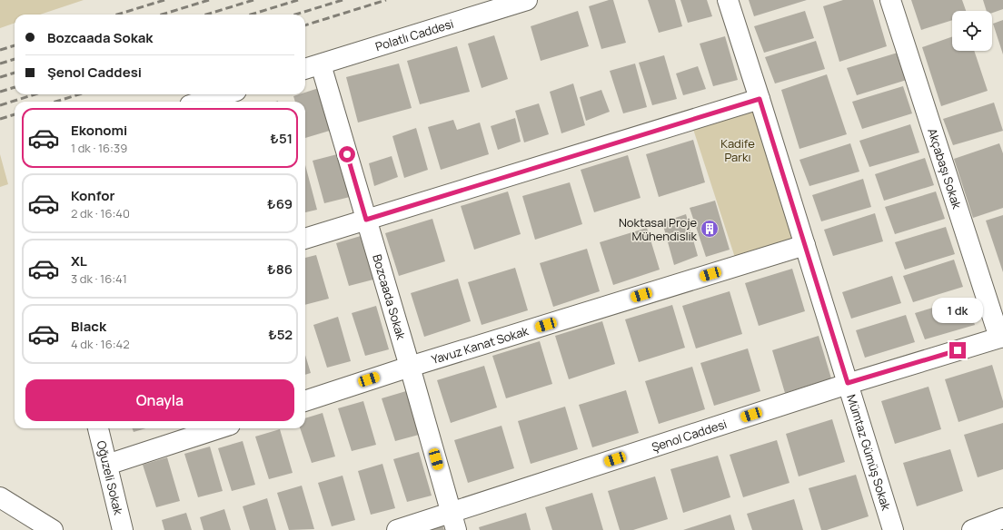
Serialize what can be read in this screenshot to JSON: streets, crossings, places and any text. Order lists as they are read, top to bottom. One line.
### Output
{"streets":{"street":["Polatlı Caddesi","Akçabaşı Sokak","Bozcaada Sokak","Yavuz Kanat Sokak","Şenol Caddesi","Mümtaz Gümüş Sokak","Oğuzeli Sokak"]},"crossings":[["Polatlı Caddesi","Bozcaada Sokak"],["Akçabaşı Sokak","Şenol Caddesi"],["Bozcaada Sokak","Yavuz Kanat Sokak"],["Bozcaada Sokak","Şenol Caddesi"],["Yavuz Kanat Sokak","Mümtaz Gümüş Sokak"],["Şenol Caddesi","Mümtaz Gümüş Sokak"]],"parks":["Kadife Parkı"],"places":{"building":["Noktasal Proje Mühendislik"]},"page":{"banner":["Bozcaada Sokak","Şenol Caddesi"],"list":[{"name":"Ekonomi","note":"1 dk · 16:39","value":"₺51"},{"name":"Konfor","note":"2 dk · 16:40","value":"₺69"},{"name":"XL","note":"3 dk · 16:41","value":"₺86"},{"name":"Black","note":"4 dk · 16:42","value":"₺52"}],"bubble":"1 dk","buttons":"Onayla"}}
